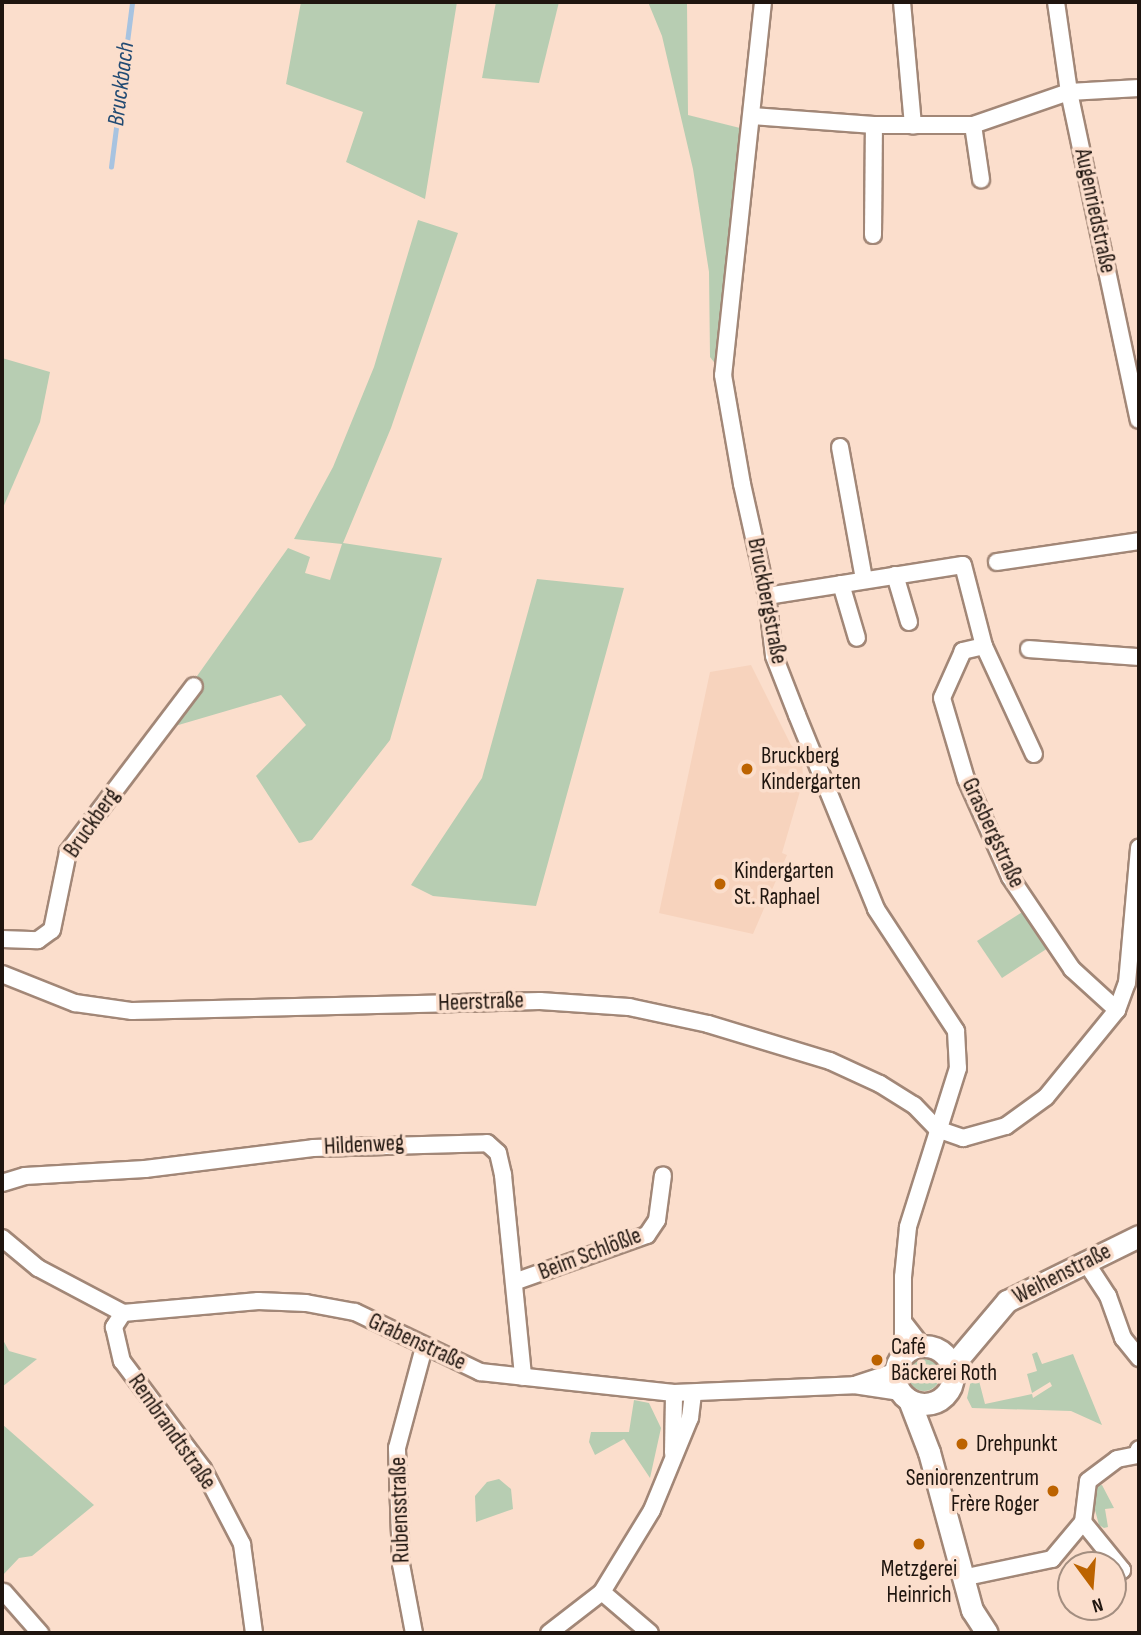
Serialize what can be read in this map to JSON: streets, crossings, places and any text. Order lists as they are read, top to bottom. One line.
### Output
{"streets":{"main road":["Weihenstraße"],"street":["Augenriedstraße","Bruckbergstraße","Bruckberg","Grasbergstraße","Heerstraße","Hildenweg","Beim Schlößle","Grabenstraße","Rembrandtstraße","Rubensstraße"]},"crossings":[["Bruckbergstraße","Heerstraße"],["Bruckbergstraße","Weihenstraße"],["Bruckbergstraße","Grabenstraße"],["Hildenweg","Beim Schlößle"],["Hildenweg","Grabenstraße"],["Weihenstraße","Grabenstraße"],["Grabenstraße","Rembrandtstraße"],["Grabenstraße","Rubensstraße"]],"water":["Bruckbach"],"places":["Bruckberg Kindergarten","Kindergarten St. Raphael","Café Bäckerei Roth","Drehpunkt","Seniorenzentrum Frère Roger","Metzgerei Heinrich"],"north":"bottom"}
